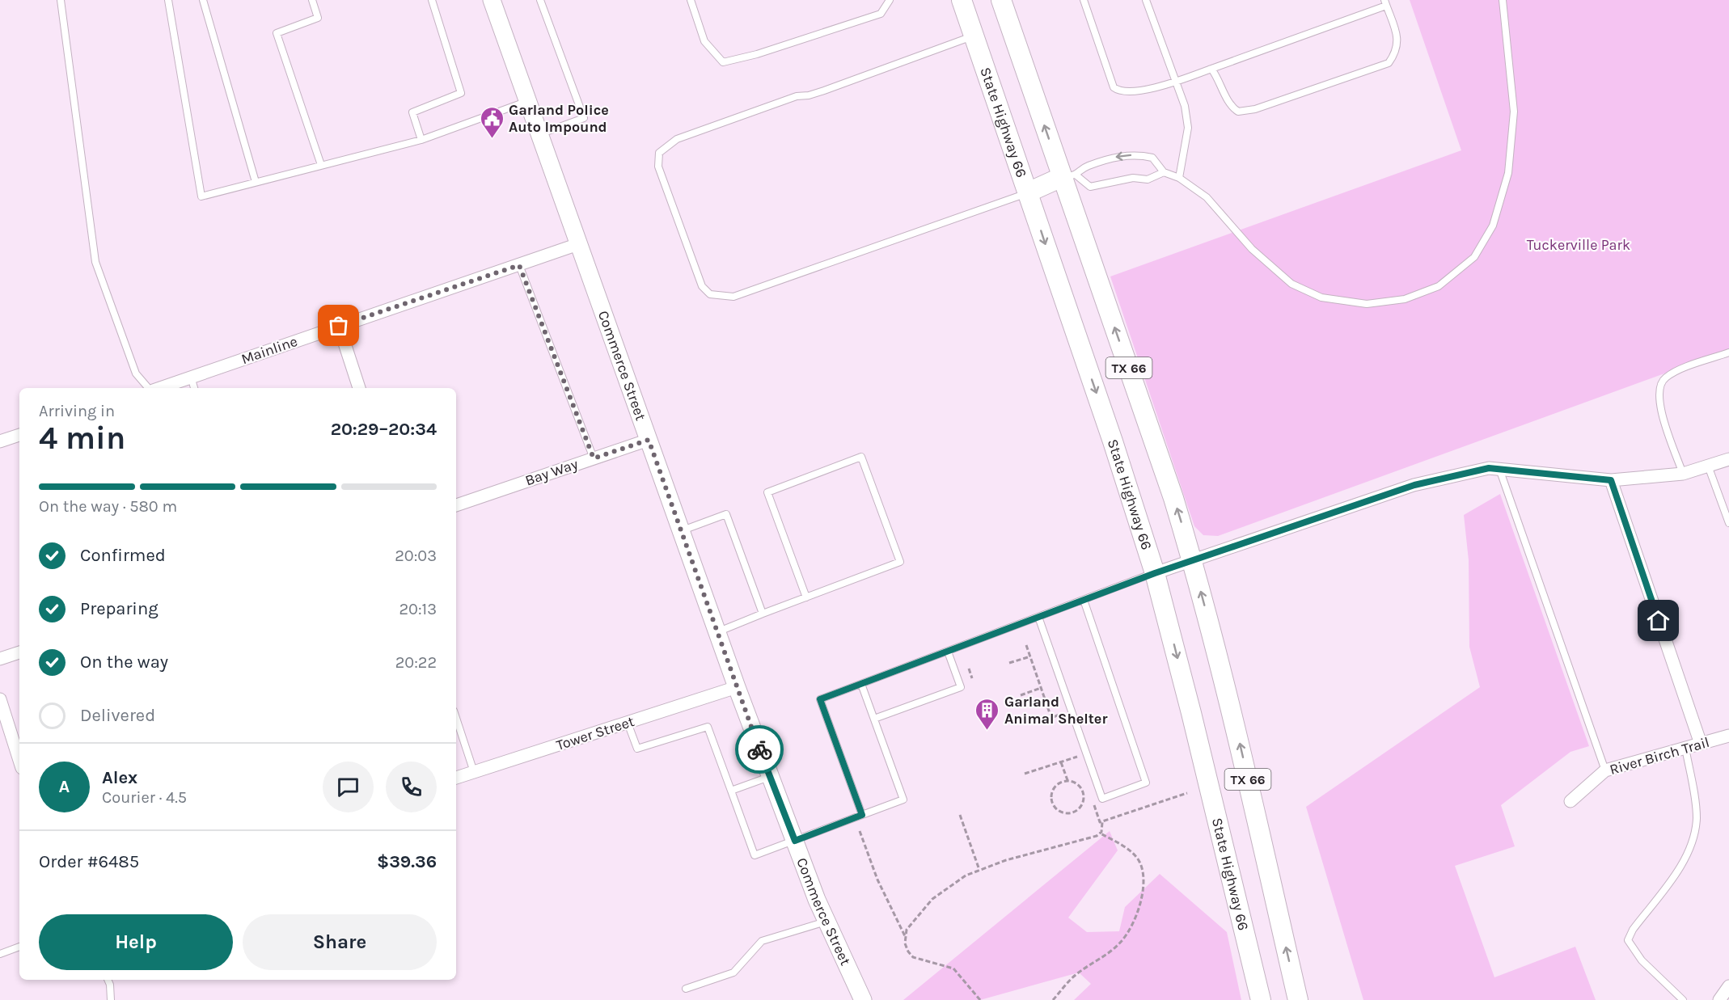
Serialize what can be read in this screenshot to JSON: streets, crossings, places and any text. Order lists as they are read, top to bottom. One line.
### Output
{"streets":{"main road":["State Highway 66","TX 66"],"street":["Mainline","Commerce Street","Bay Way","Tower Street","River Birch Trail"]},"crossings":[["Mainline","Commerce Street"],["Commerce Street","Bay Way"],["Commerce Street","Tower Street"]],"parks":["Tuckerville Park"],"places":{"public building":["Garland Police Auto Impound"],"building":["Garland Animal Shelter"]},"page":{"heading":["4 min","Arriving in","20:29–20:34"],"panel":["Alex","Courier · 4.5","Order #6485","$39.36"],"bar":"On the way · 580 m","list":[["Confirmed","20:03"],["Preparing","20:13"],["On the way","20:22"],"Delivered"],"round":"A","buttons":["Help","Share"]}}
